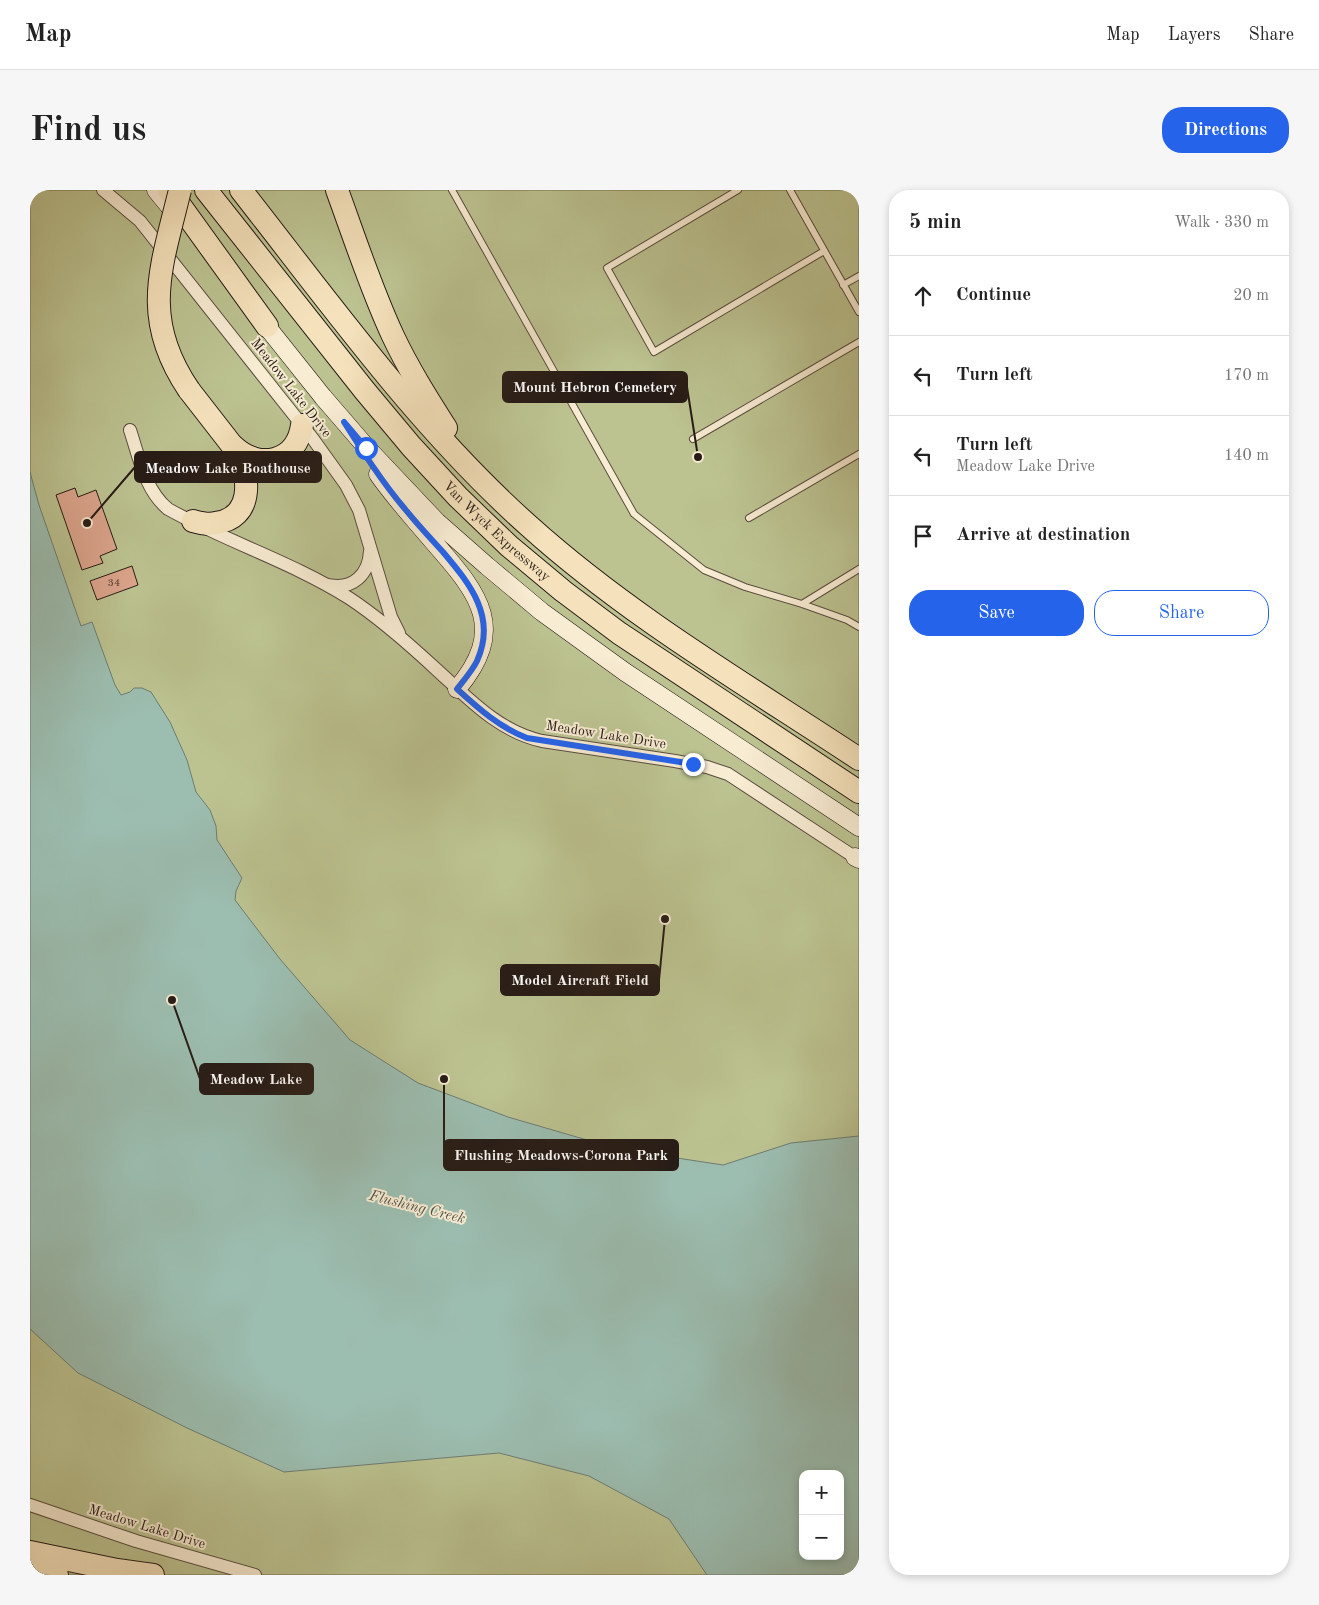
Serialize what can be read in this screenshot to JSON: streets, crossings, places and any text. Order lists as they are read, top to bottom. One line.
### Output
{"streets":{"highway":["Van Wyck Expressway"],"street":["Meadow Lake Drive"]},"water":["Flushing Creek"],"places":["Mount Hebron Cemetery","Meadow Lake Boathouse","Model Aircraft Field","Meadow Lake","Flushing Meadows-Corona Park"],"house_numbers":["34"],"page":{"header":"Map","nav":["Map","Layers","Share"],"buttons":["Directions",["Save","Share"]],"title":"Find us","heading":["5 min","Walk · 330 m"],"list":[["Continue","20 m"],["Turn left","170 m"],["Turn left","Meadow Lake Drive","140 m"],"Arrive at destination"],"map_buttons":["+","−"]}}
